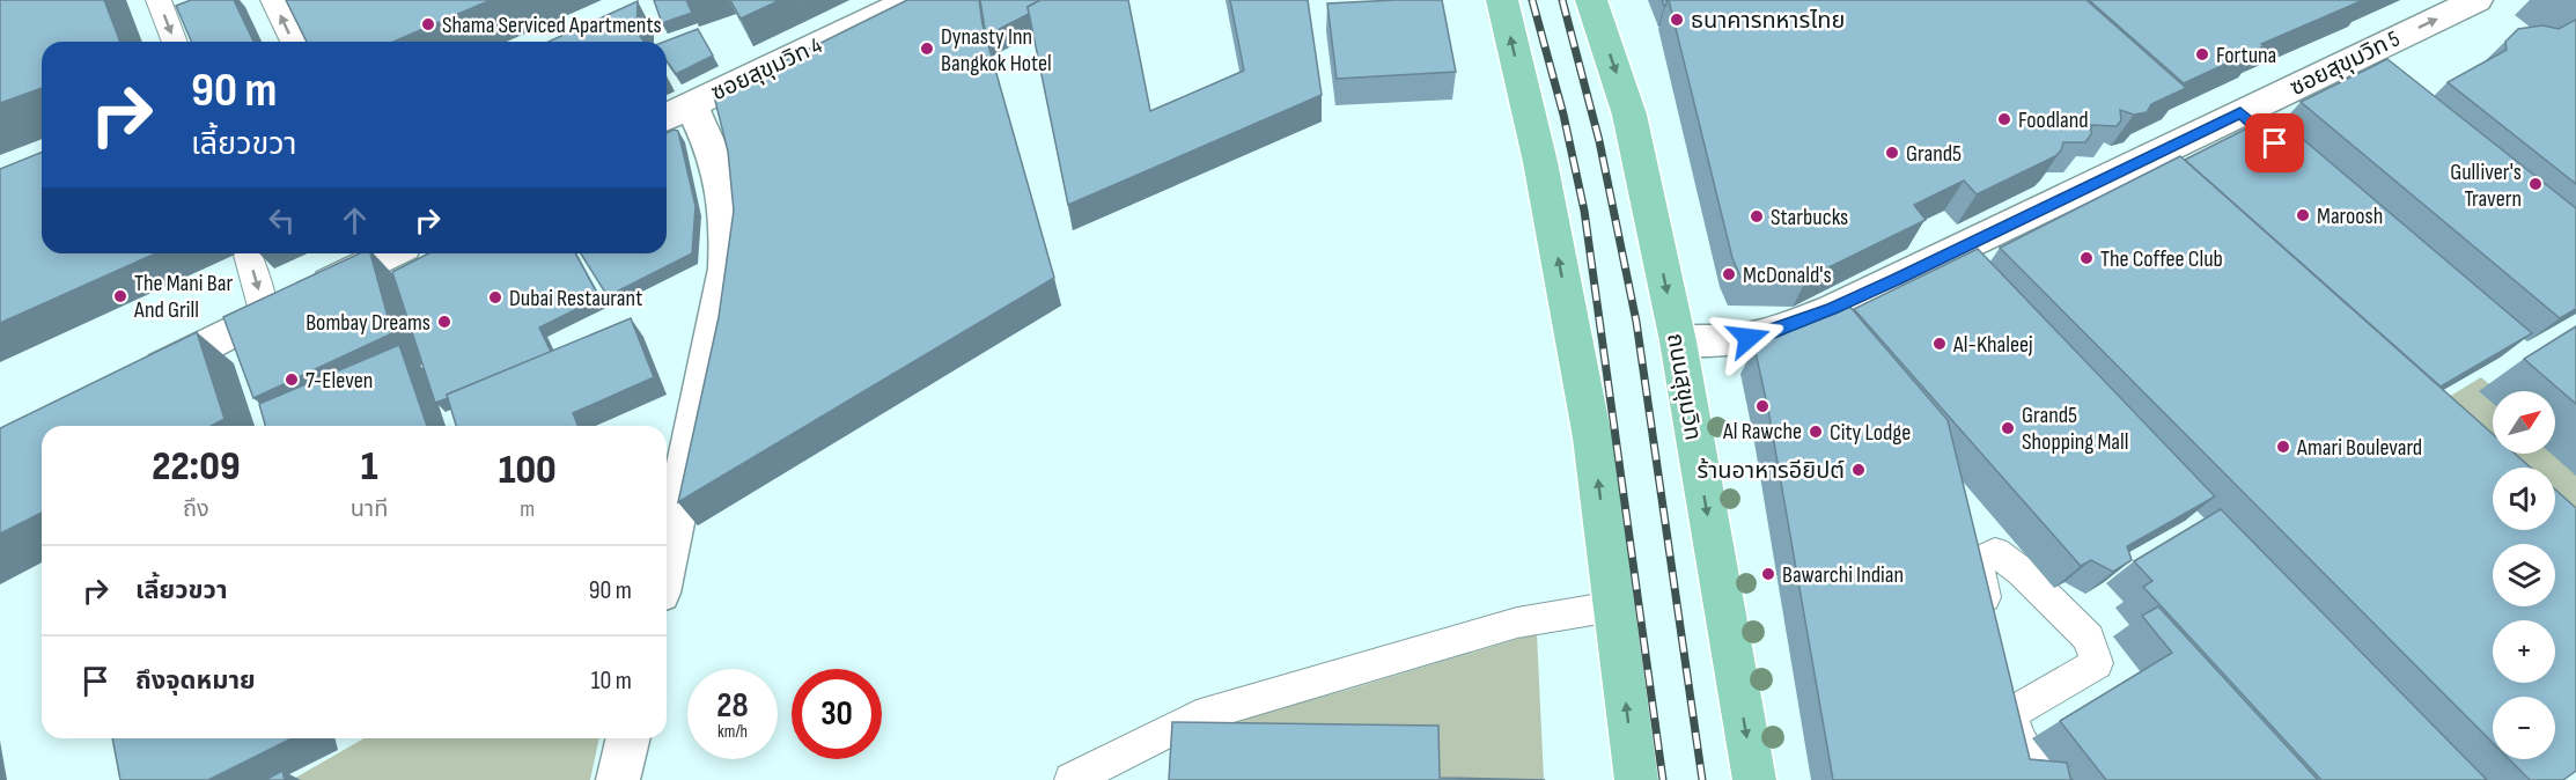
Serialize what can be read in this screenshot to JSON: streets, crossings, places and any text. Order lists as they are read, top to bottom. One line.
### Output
{"streets":{"main road":["ถนนสุขุมวิท"],"street":["ซอยสุขุมวิท 5","ซอยสุขุมวิท 4"]},"crossings":[["ซอยสุขุมวิท 5","ถนนสุขุมวิท"]],"one_way":["ซอยสุขุมวิท 5"],"places":["ธนาคารทหารไทย","Shama Serviced Apartments","Dynasty Inn Bangkok Hotel","Fortuna","Foodland","Grand5","Gulliver's Travern","Maroosh","Starbucks","The Coffee Club","McDonald's","The Mani Bar And Grill","Dubai Restaurant","Bombay Dreams","Al-Khaleej","7-Eleven","Al Rawche","Grand5 Shopping Mall","City Lodge","Amari Boulevard","ร้านอาหารอียิปต์","Bawarchi Indian"],"north":"top right","page":{"turn":["90 m","เลี้ยวขวา"],"map_buttons":["+","−"],"eta":["22:09","ถึง","1","นาที","100","m"],"list":[{"name":"เลี้ยวขวา","value":"90 m"},{"name":"ถึงจุดหมาย","value":"10 m"}],"speed":"28 km/h","limit":"30"}}
